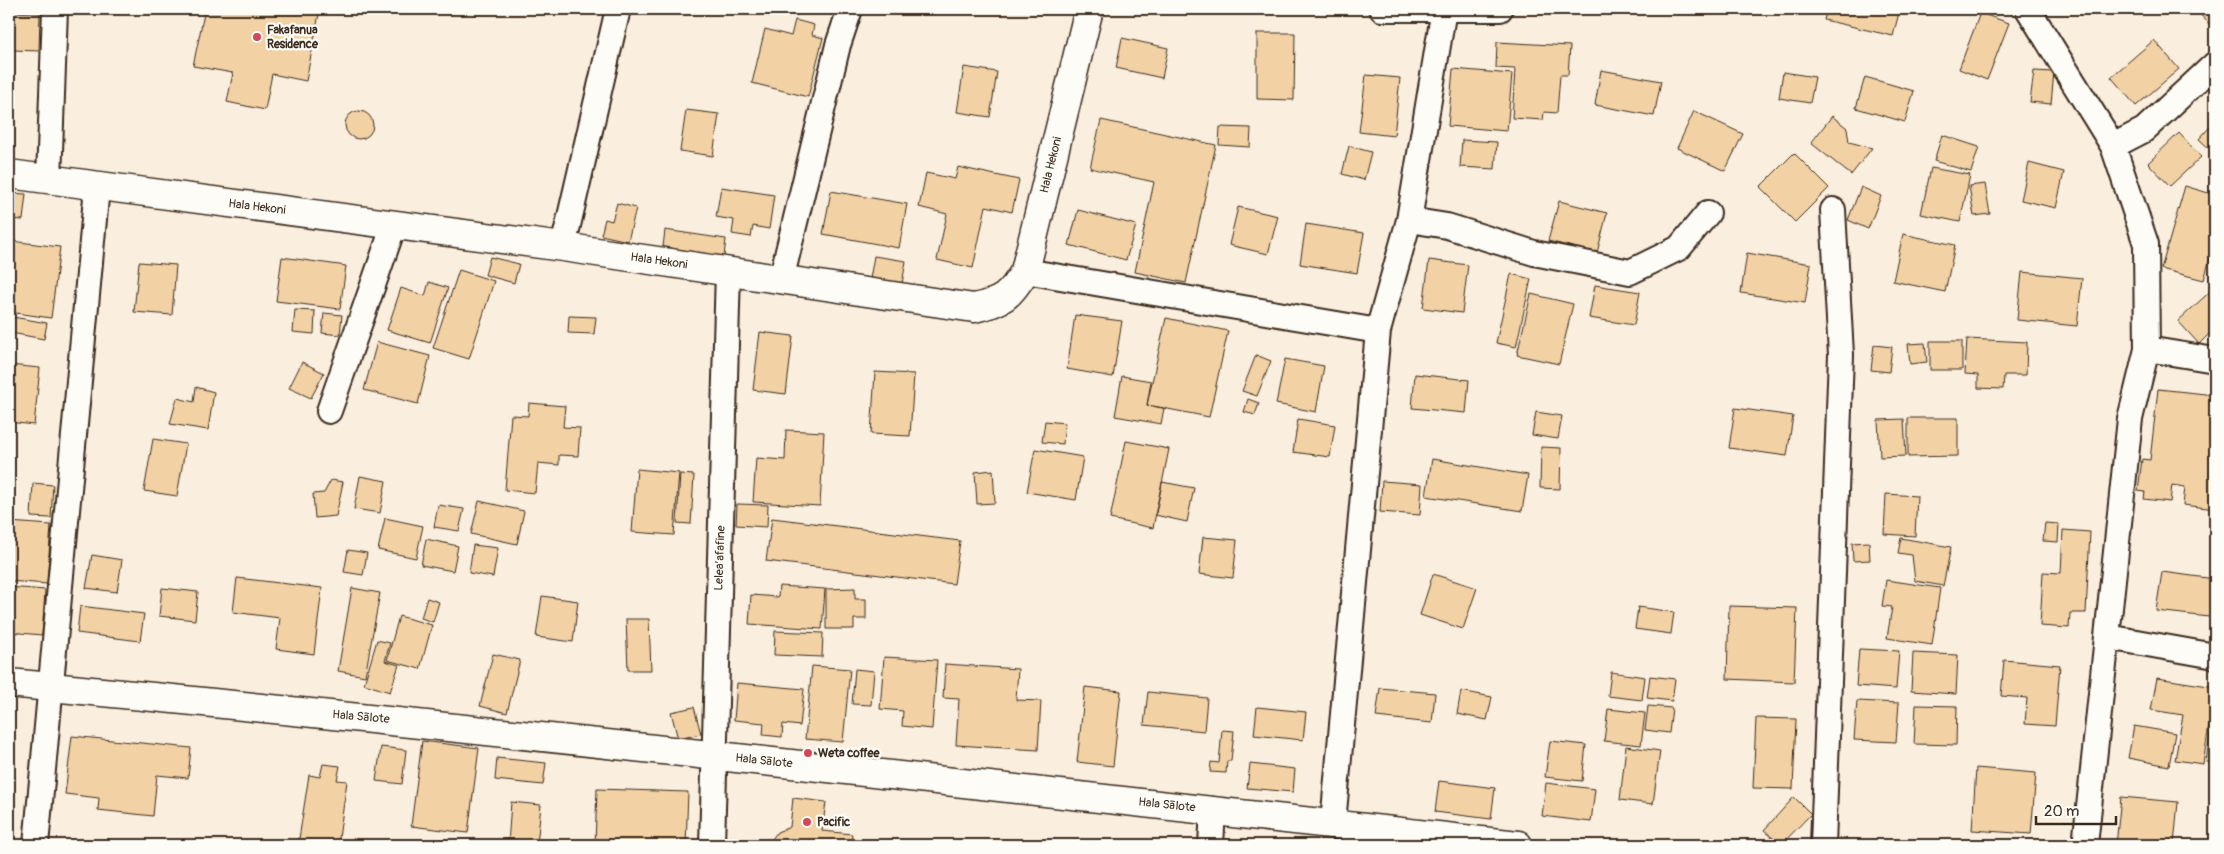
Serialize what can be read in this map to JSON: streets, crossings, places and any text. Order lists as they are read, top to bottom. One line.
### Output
{"streets":{"main road":["Hala Hekoni","Hala Sālote"],"street":["Lelea’afafine"]},"crossings":[["Hala Hekoni","Lelea’afafine"],["Lelea’afafine","Hala Sālote"]],"places":["Fakafanua Residence","Weta coffee","Pacific"],"scale_bar":"20 m"}
